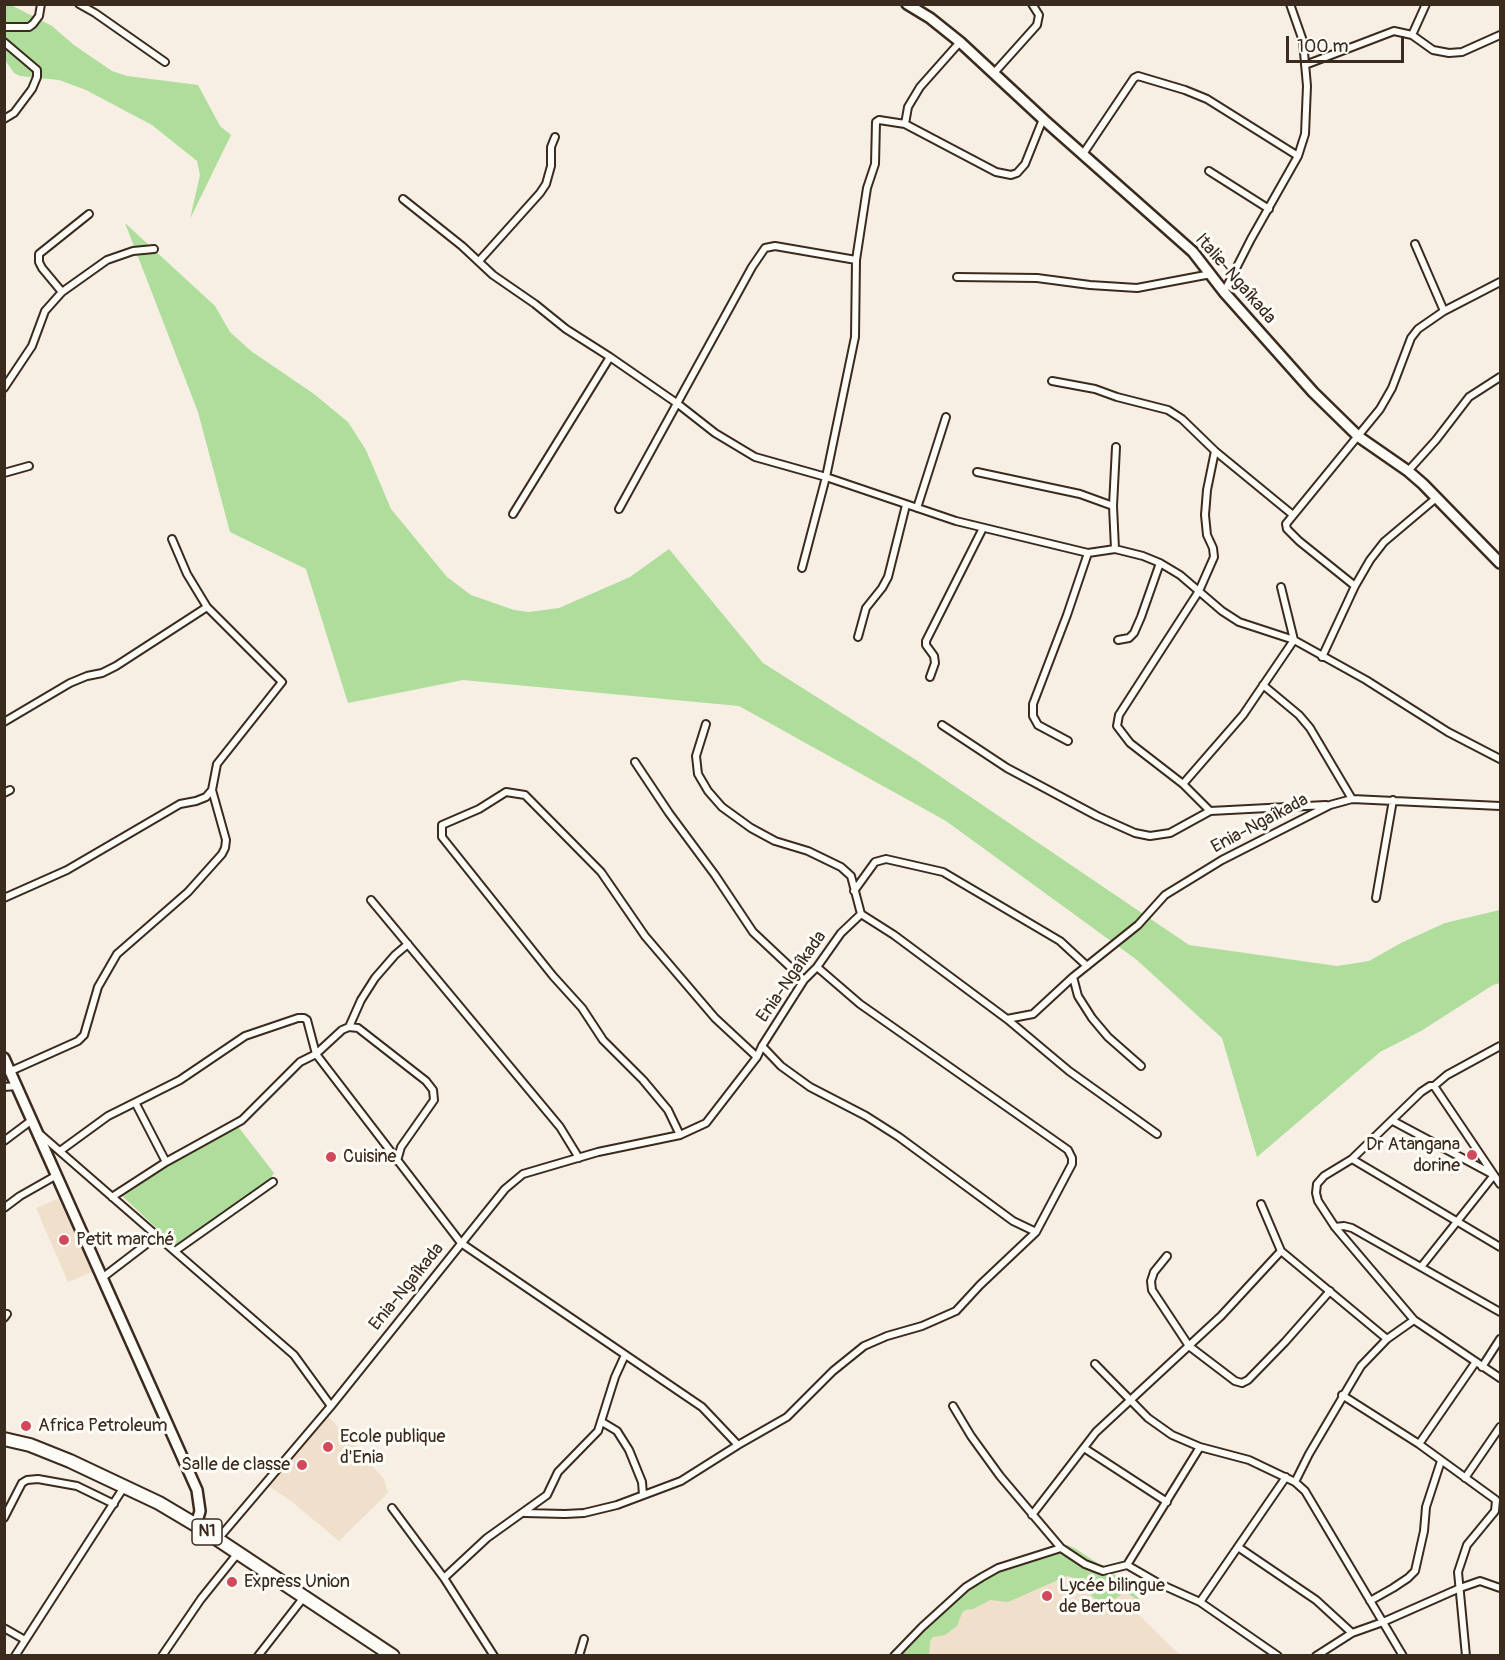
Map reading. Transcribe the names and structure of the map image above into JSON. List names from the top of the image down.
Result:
{
  "streets": {
    "highway": ["N1"],
    "street": ["Italie-Ngaîkada", "Enia-Ngaîkada"]
  },
  "crossings": [
    ["Enia-Ngaîkada", "N1"]
  ],
  "places": [
    "Dr Atangana dorine",
    "Cuisine",
    "Petit marché",
    "Africa Petroleum",
    "Ecole publique d'Enia",
    "Salle de classe",
    "Express Union",
    "Lycée bilingue de Bertoua"
  ],
  "scale_bar": "100 m"
}
